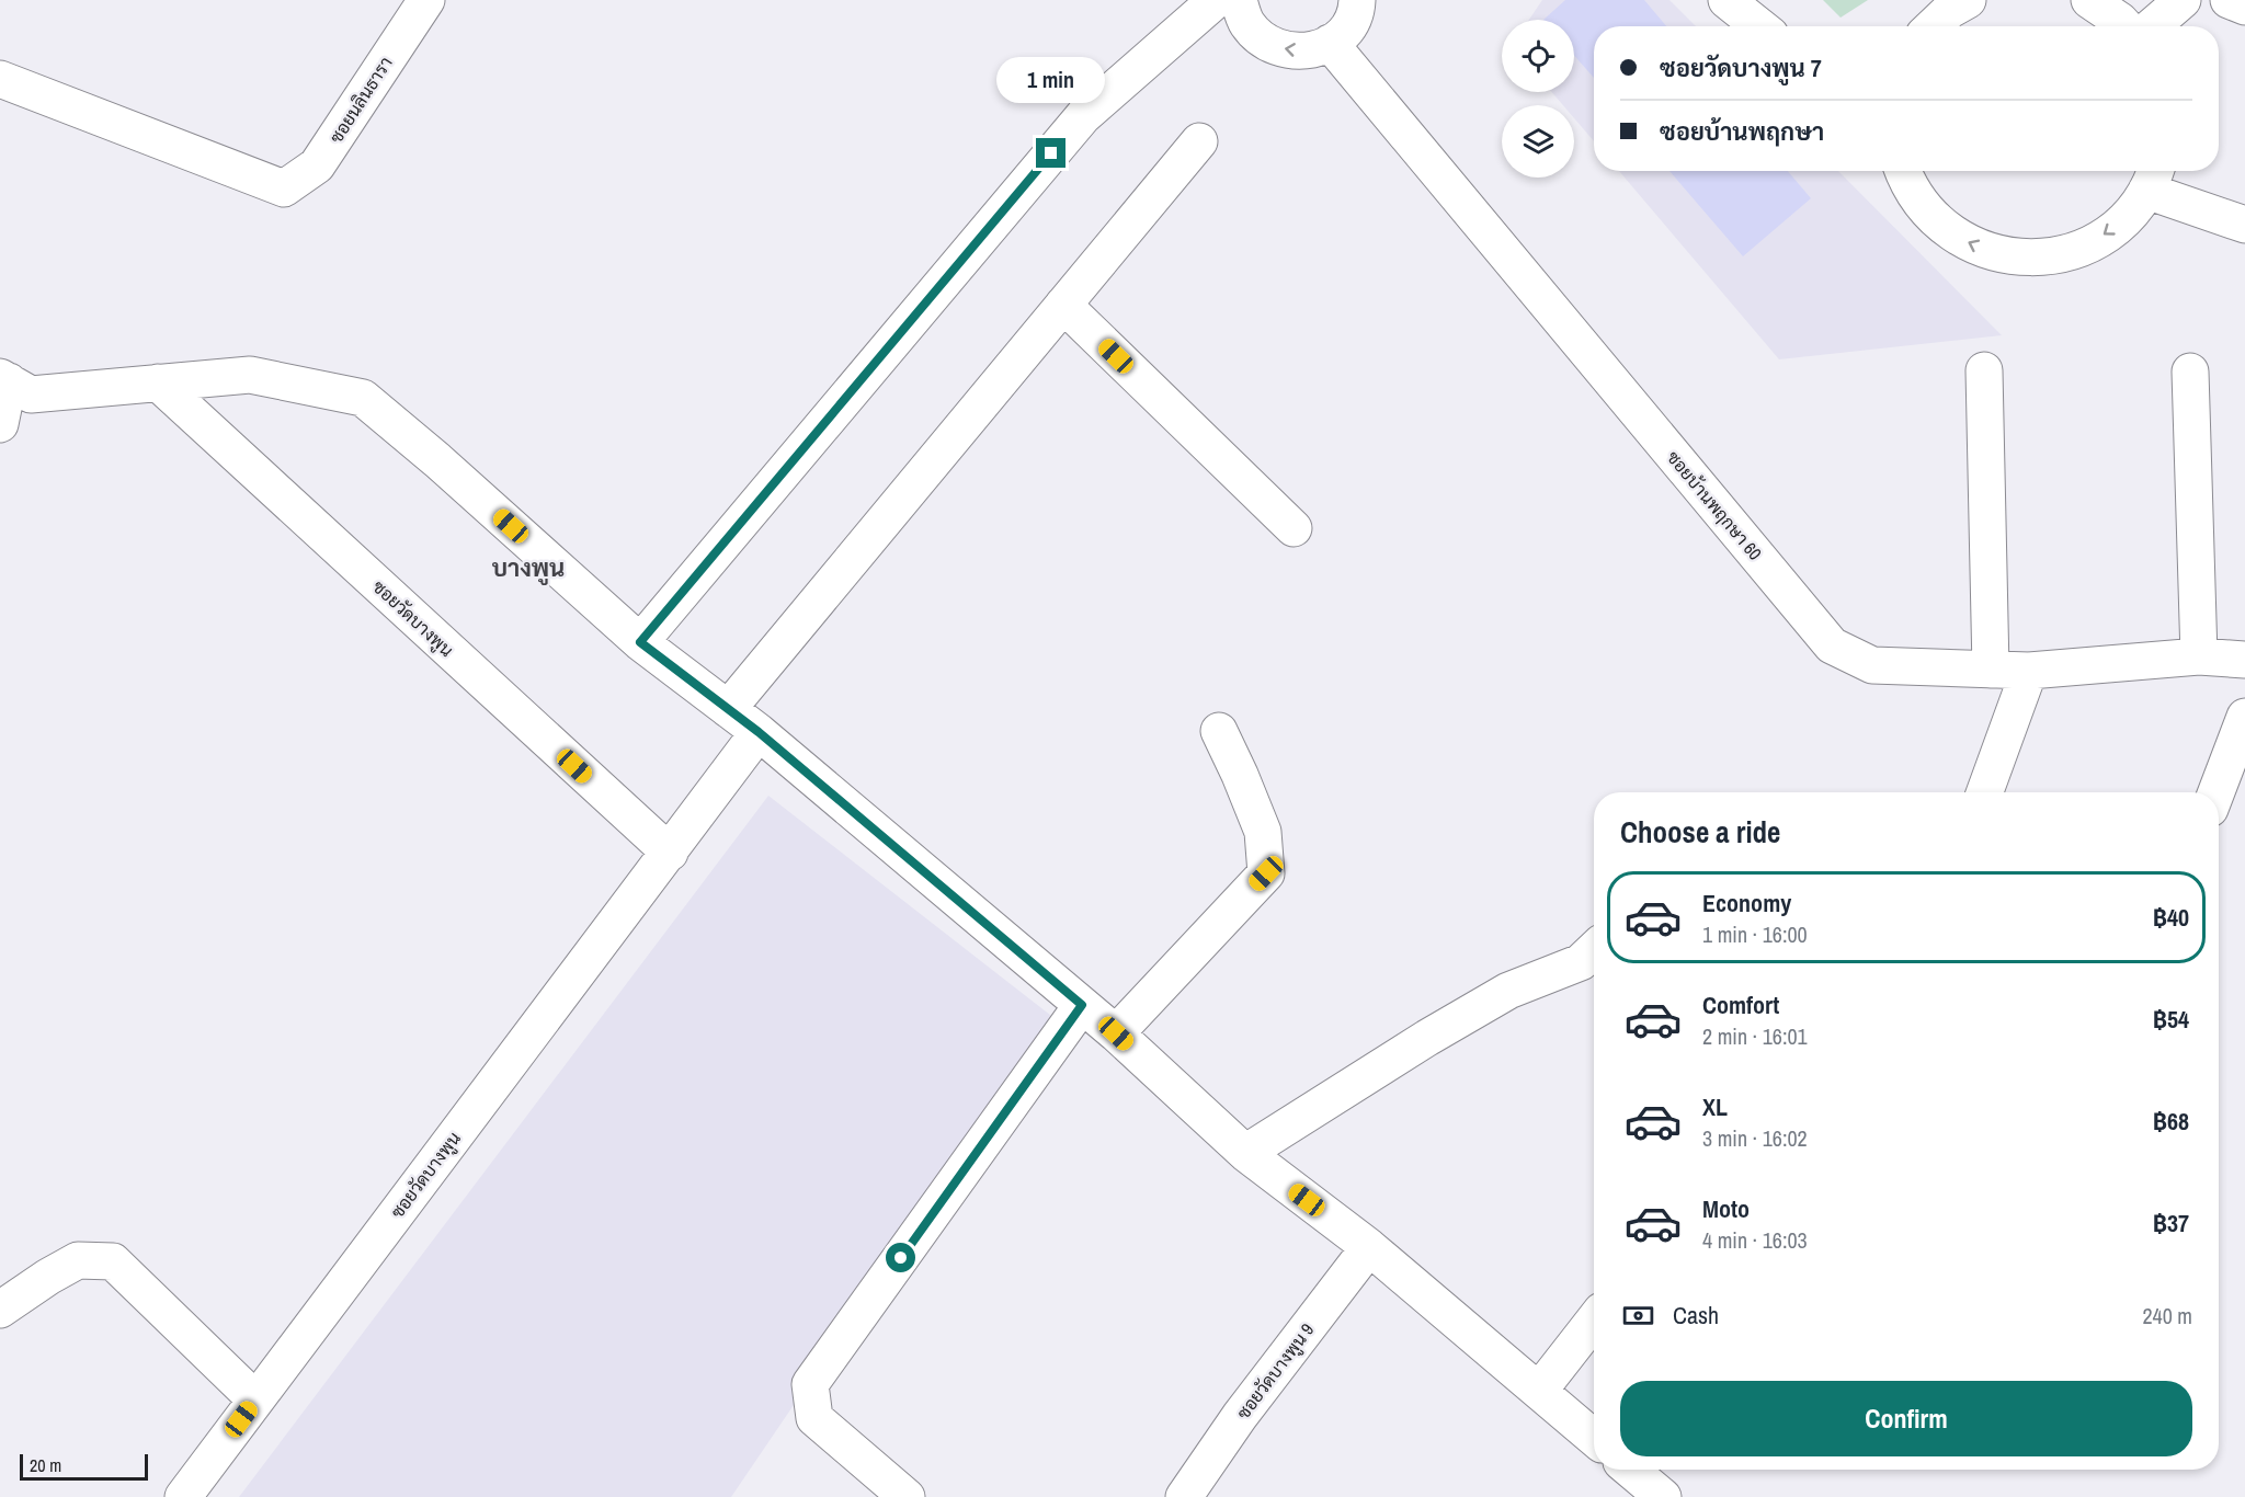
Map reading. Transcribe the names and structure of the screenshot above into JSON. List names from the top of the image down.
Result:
{
  "streets": {
    "street": [
      "ซอยนลินธารา",
      "ซอยบ้านพฤกษา 60",
      "ซอยวัดบางพูน",
      "ซอยวัดบางพูน 9"
    ]
  },
  "districts": ["บางพูน"],
  "scale_bar": "20 m",
  "page": {
    "banner": ["ซอยวัดบางพูน 7", "ซอยบ้านพฤกษา"],
    "bubble": "1 min",
    "heading": "Choose a ride",
    "list": [
      {
        "name": "Economy",
        "note": "1 min · 16:00",
        "value": "฿40"
      },
      {
        "name": "Comfort",
        "note": "2 min · 16:01",
        "value": "฿54"
      },
      {
        "name": "XL",
        "note": "3 min · 16:02",
        "value": "฿68"
      },
      {
        "name": "Moto",
        "note": "4 min · 16:03",
        "value": "฿37"
      }
    ],
    "pay": ["Cash", "240 m"],
    "buttons": "Confirm",
    "scale": "20 m"
  }
}
